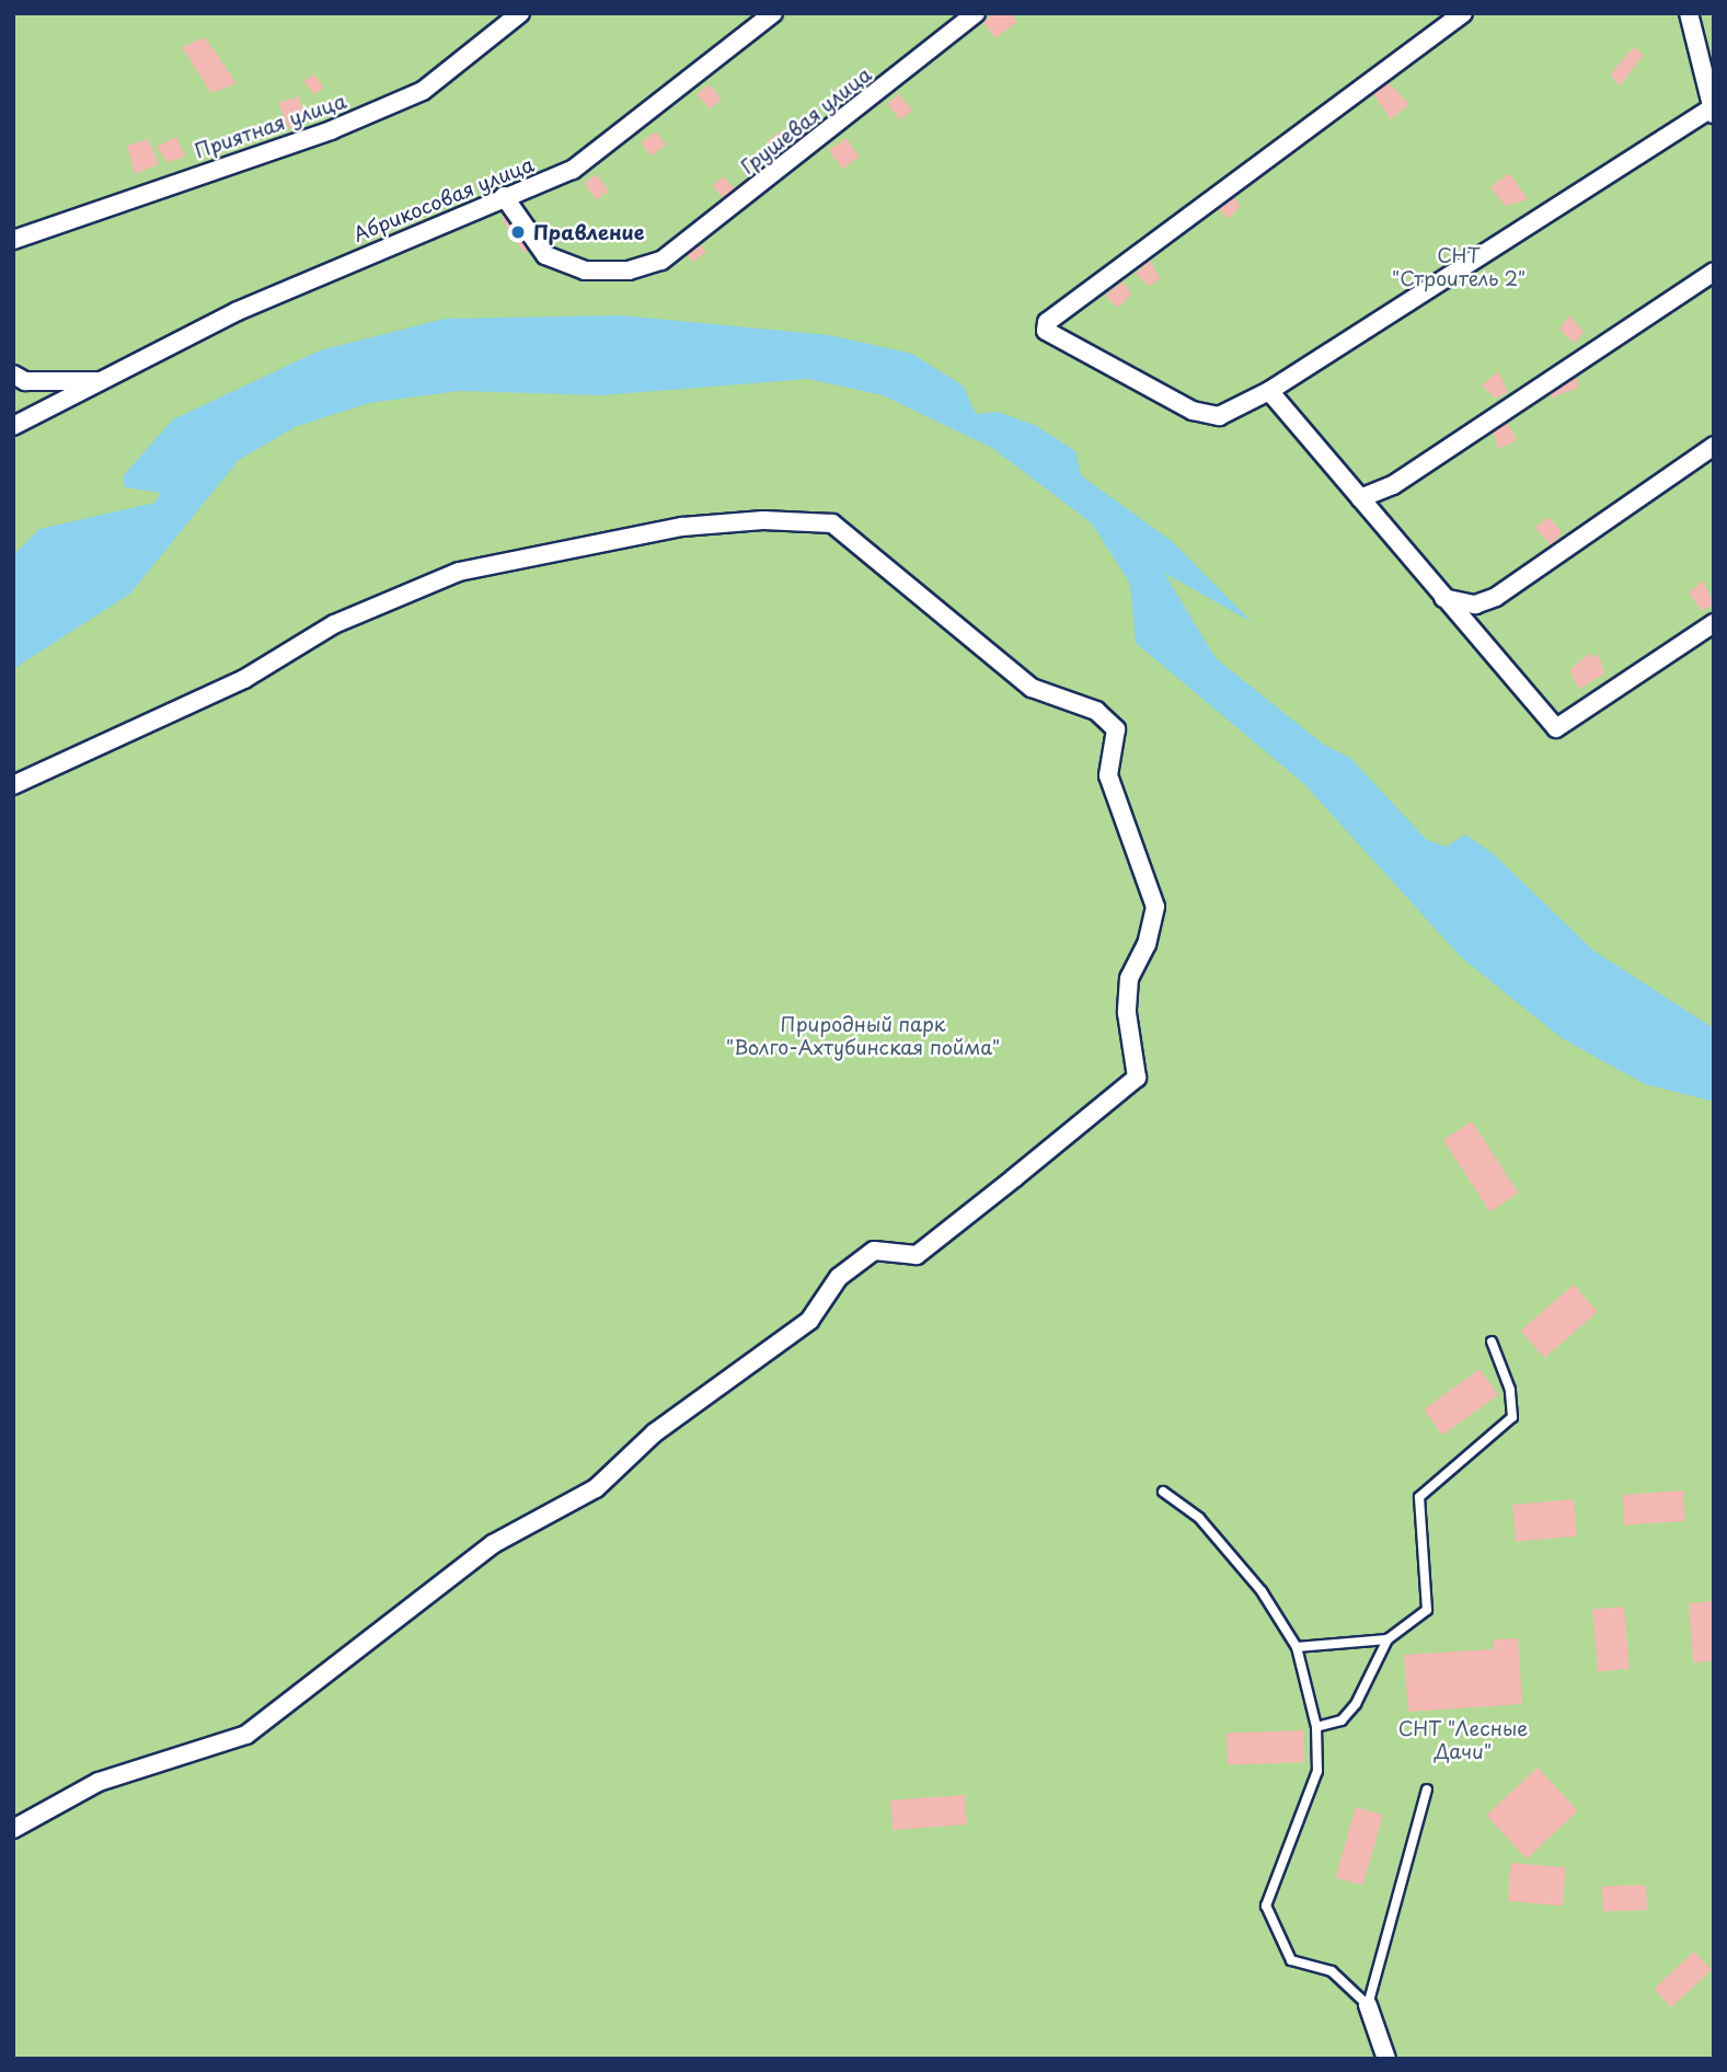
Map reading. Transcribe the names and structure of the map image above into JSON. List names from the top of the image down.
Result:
{
  "streets": {
    "street": ["Грушевая улица", "Приятная улица", "Абрикосовая улица"]
  },
  "crossings": [
    ["Грушевая улица", "Абрикосовая улица"]
  ],
  "parks": ["СНТ \"Строитель 2\"", "Природный парк \"Волго-Ахтубинская пойма\"", "СНТ \"Лесные Дачи\""],
  "places": ["Правление"]
}
